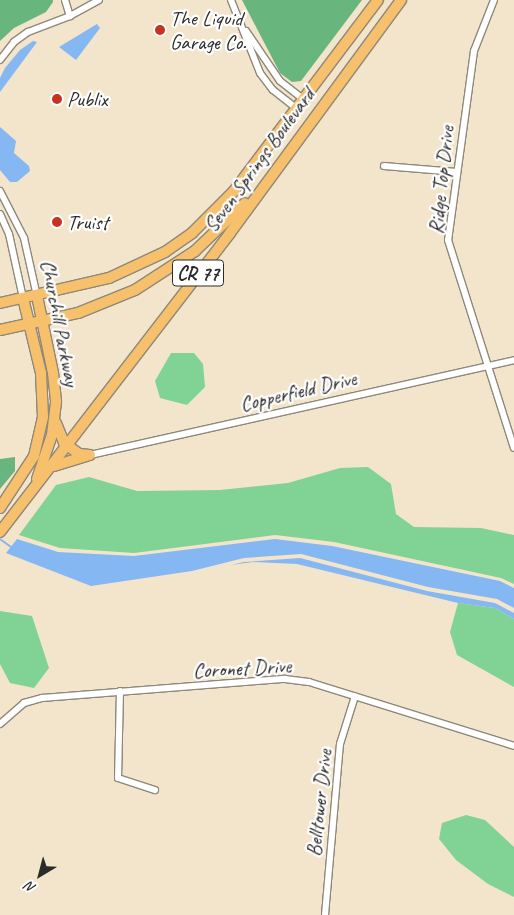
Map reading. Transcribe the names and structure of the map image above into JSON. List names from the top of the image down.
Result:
{
  "streets": {
    "main road": ["Seven Springs Boulevard", "CR 77", "Churchill Parkway"],
    "street": [
      "Ridge Top Drive",
      "Copperfield Drive",
      "Coronet Drive",
      "Belltower Drive"
    ]
  },
  "crossings": [
    ["Seven Springs Boulevard", "CR 77"],
    ["Seven Springs Boulevard", "Churchill Parkway"],
    ["Ridge Top Drive", "Copperfield Drive"],
    ["CR 77", "Churchill Parkway"],
    ["Coronet Drive", "Belltower Drive"]
  ],
  "places": ["The Liquid Garage Co.", "Publix", "Truist"],
  "north": "bottom left"
}
